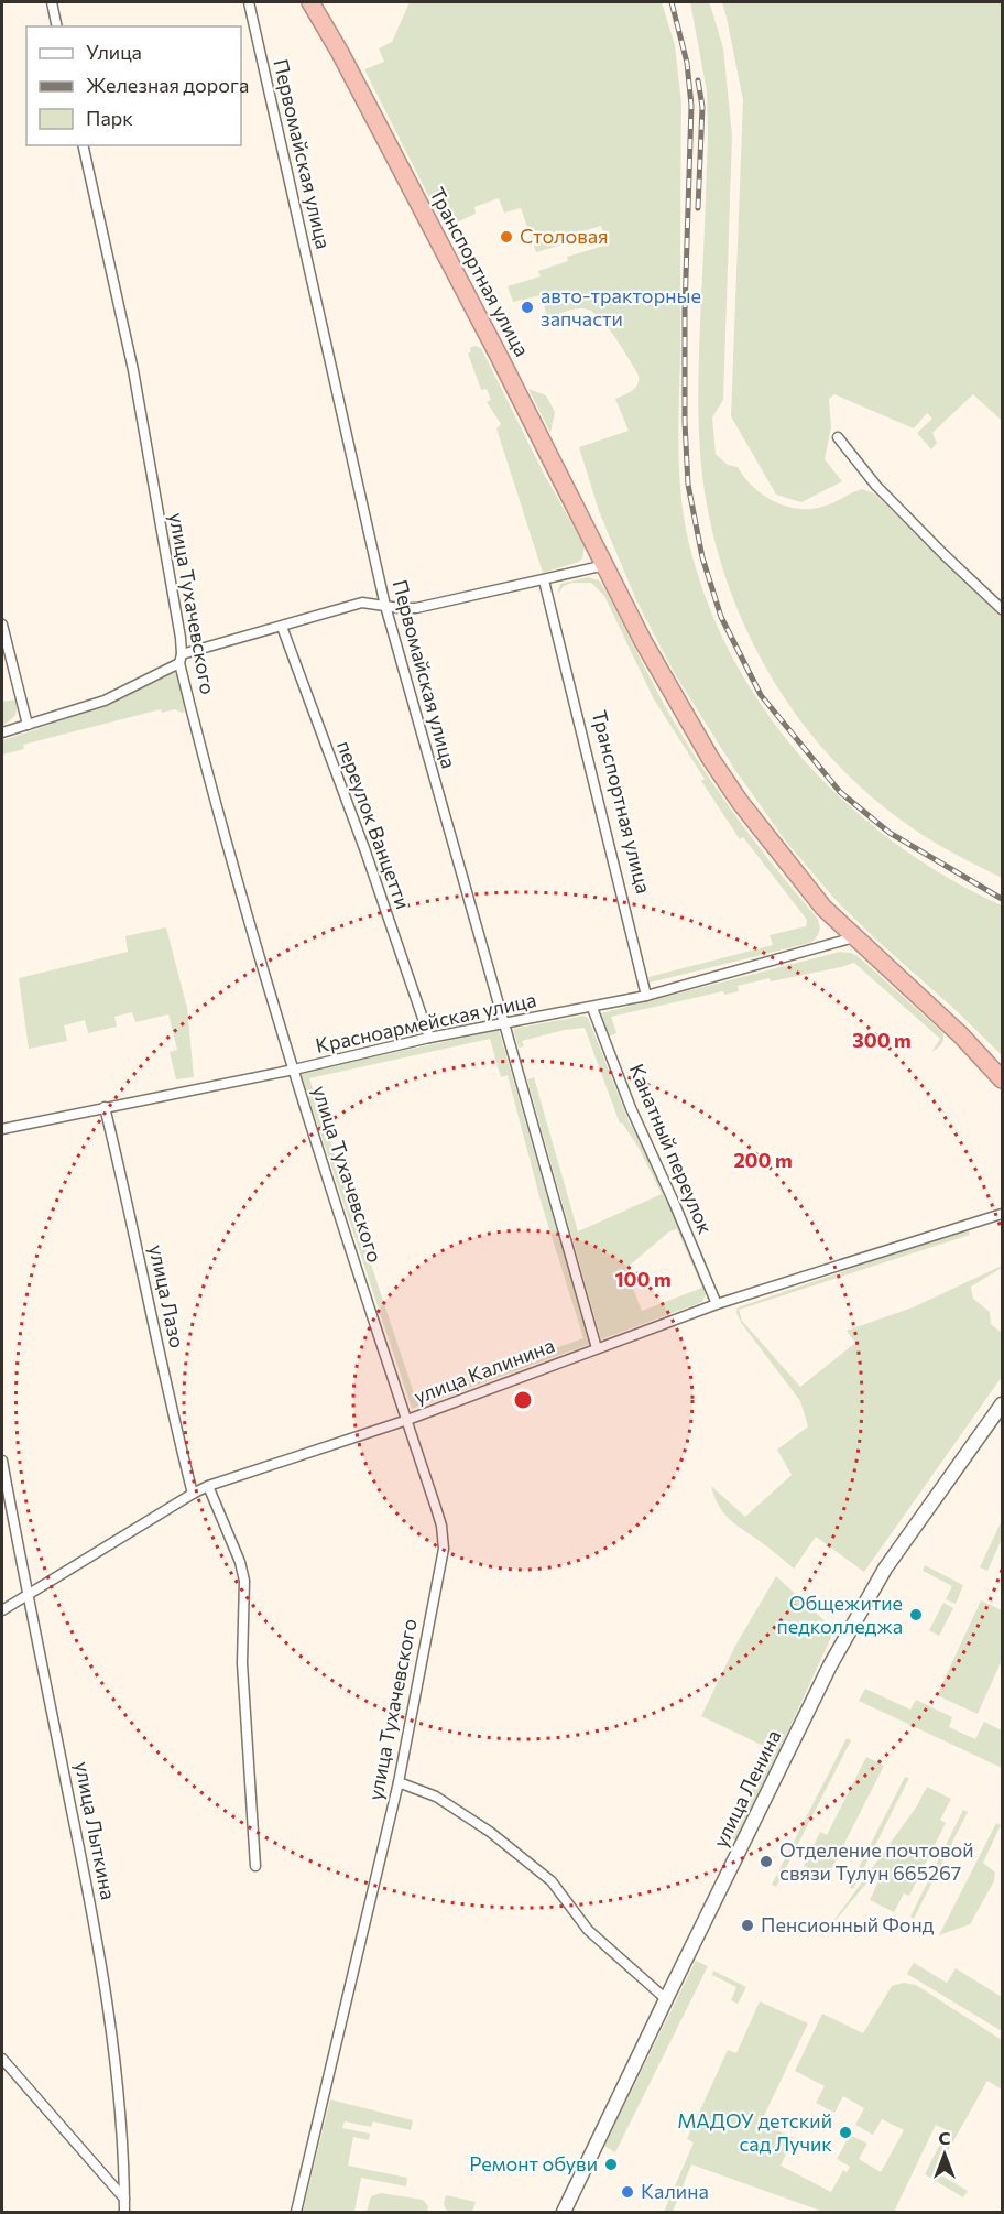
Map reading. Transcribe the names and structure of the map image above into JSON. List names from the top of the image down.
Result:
{
  "streets": {
    "highway": ["Транспортная улица"],
    "main road": ["улица Ленина"],
    "street": [
      "Первомайская улица",
      "улица Тухачевского",
      "переулок Ванцетти",
      "Красноармейская улица",
      "Канатный переулок",
      "улица Лазо",
      "улица Калинина",
      "улица Лыткина"
    ]
  },
  "crossings": [
    ["Первомайская улица", "Красноармейская улица"],
    ["Первомайская улица", "улица Калинина"],
    ["Транспортная улица", "Красноармейская улица"],
    ["улица Тухачевского", "Красноармейская улица"],
    ["улица Тухачевского", "улица Калинина"],
    ["переулок Ванцетти", "Красноармейская улица"],
    ["Красноармейская улица", "Канатный переулок"],
    ["Красноармейская улица", "улица Лазо"],
    ["Канатный переулок", "улица Калинина"],
    ["улица Лазо", "улица Калинина"],
    ["улица Калинина", "улица Лыткина"]
  ],
  "places": [
    "Столовая",
    "авто-тракторные запчасти",
    "Общежитие педколледжа",
    "Отделение почтовой связи Тулун 665267",
    "Пенсионный Фонд",
    "МАДОУ детский сад Лучик",
    "Ремонт обуви",
    "Калина"
  ],
  "legend": ["Улица", "Железная дорога", "Парк"],
  "north": "top",
  "rings": ["300 m", "200 m", "100 m"]
}
